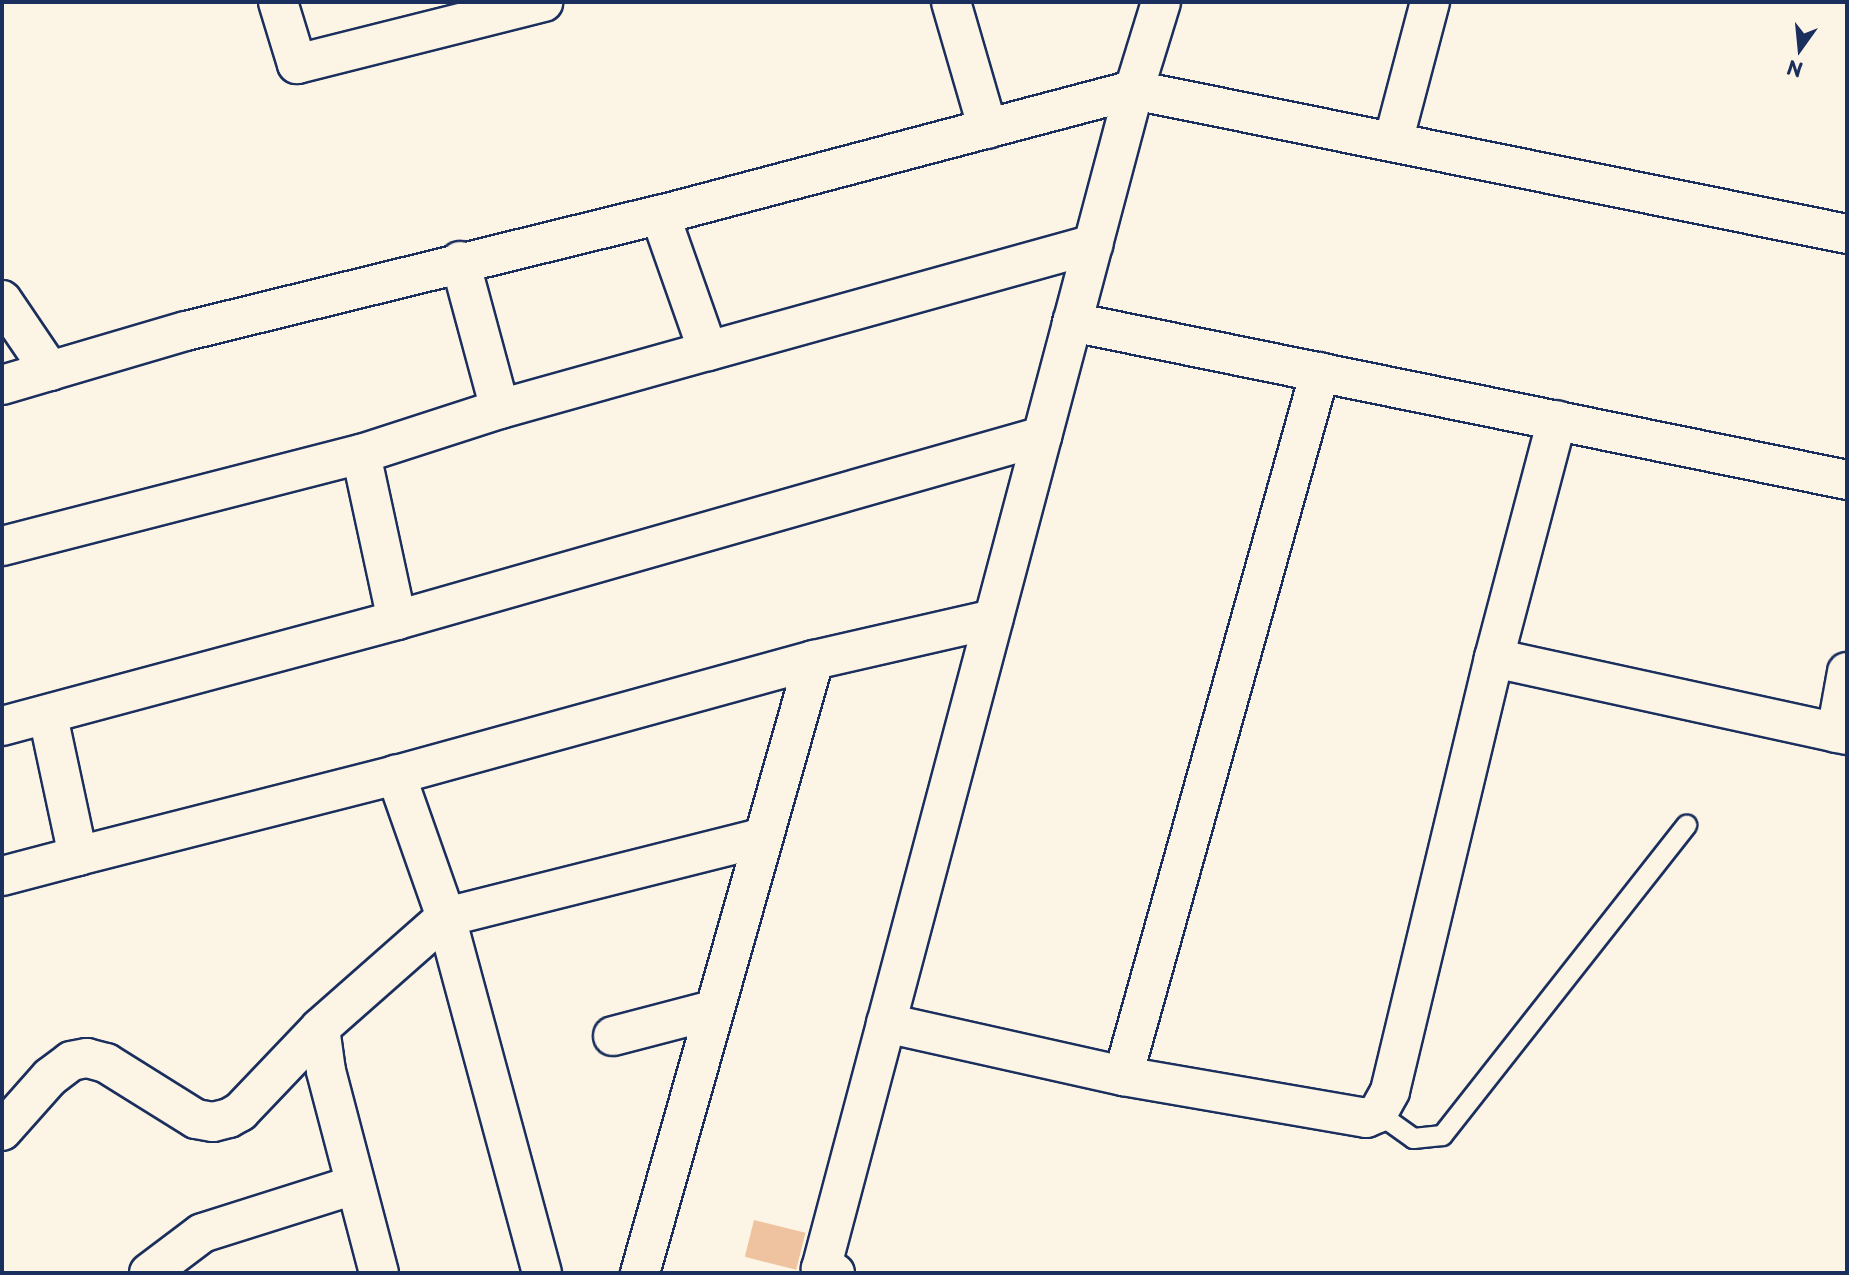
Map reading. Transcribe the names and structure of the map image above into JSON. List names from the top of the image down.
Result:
{
  "north": "bottom"
}
